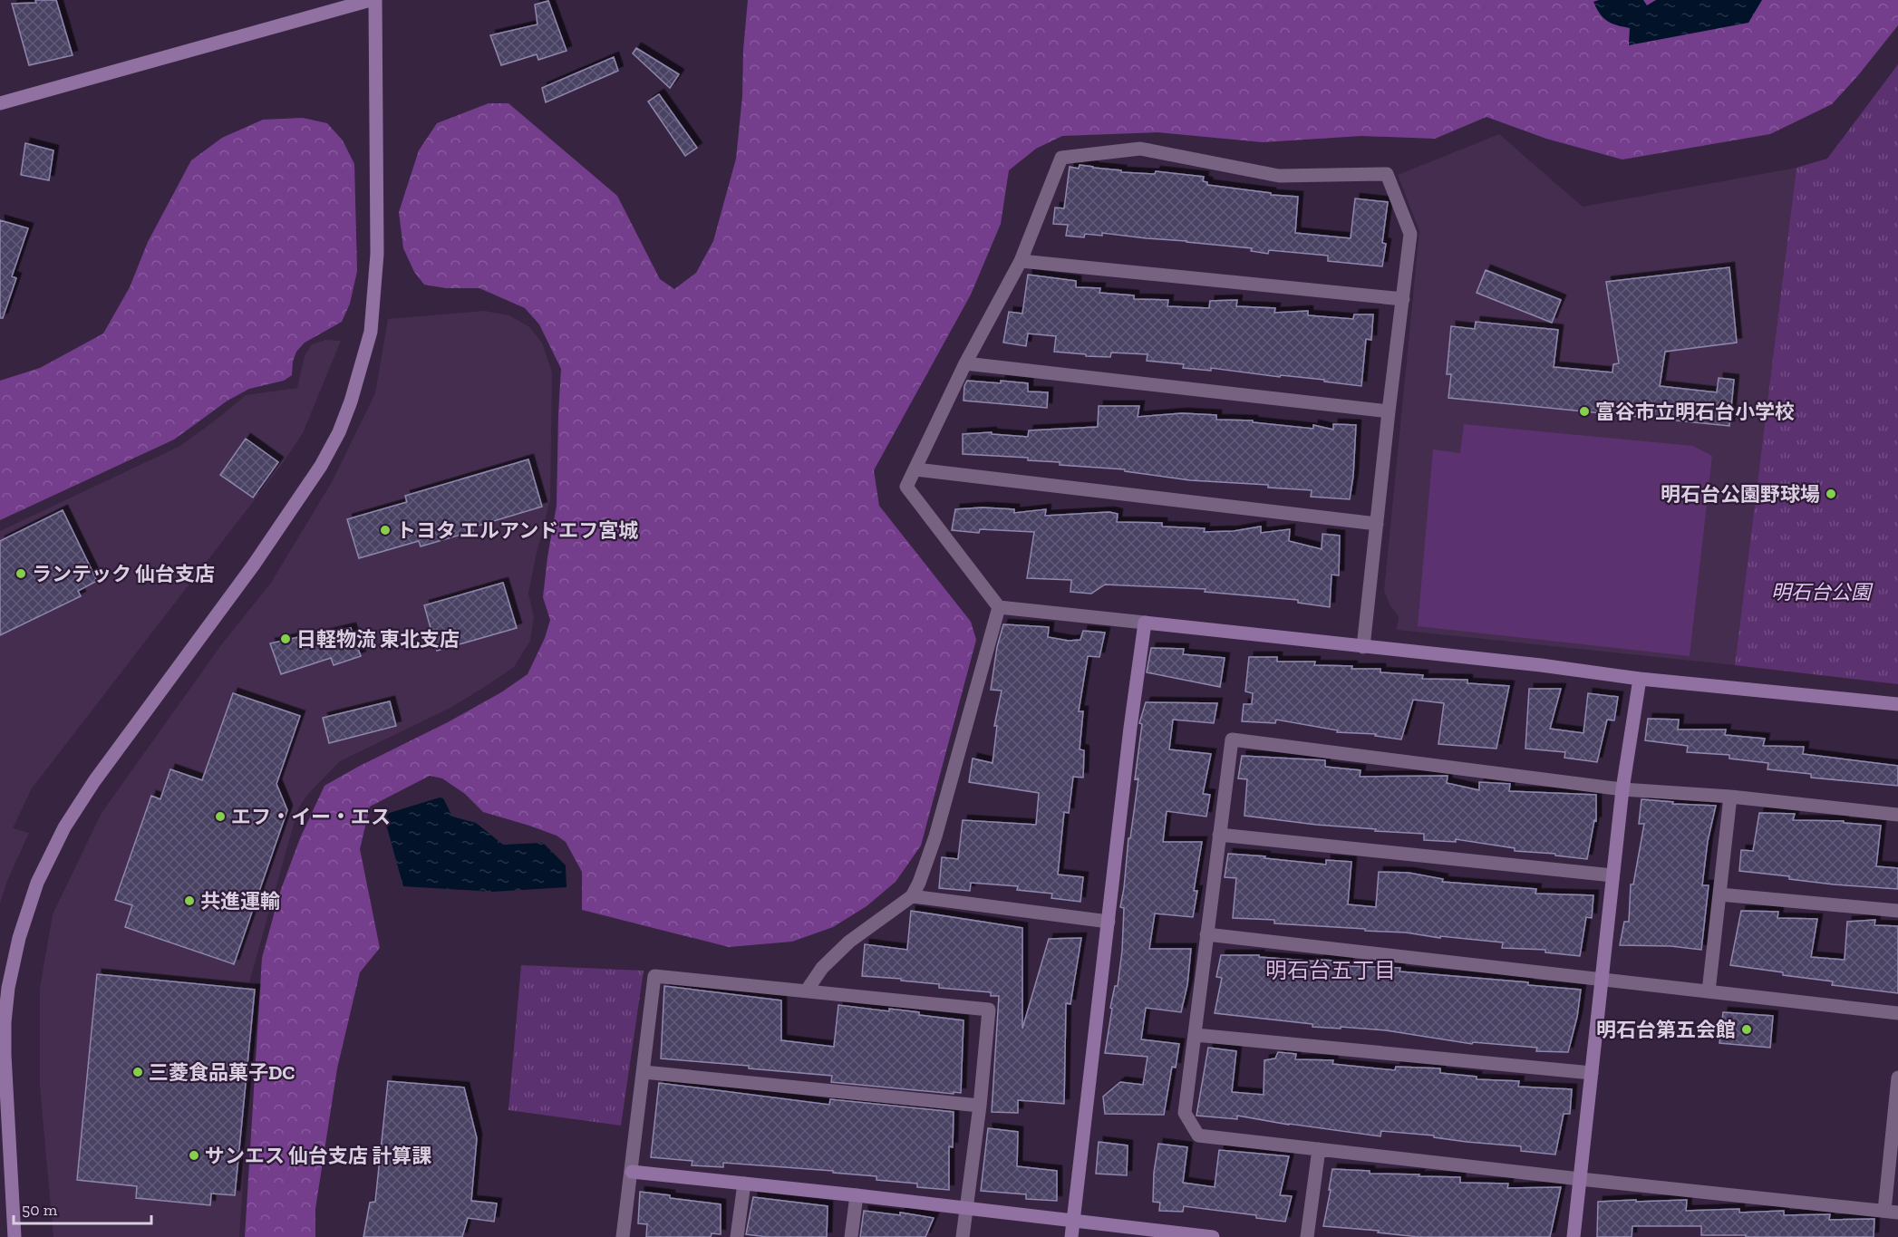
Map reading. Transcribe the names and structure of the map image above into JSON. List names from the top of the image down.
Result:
{
  "districts": ["明石台五丁目"],
  "parks": ["明石台公園"],
  "places": [
    "富谷市立明石台小学校",
    "明石台公園野球場",
    "トヨタ エルアンドエフ宮城",
    "ランテック 仙台支店",
    "日軽物流 東北支店",
    "エフ・イー・エス",
    "共進運輸",
    "明石台第五会館",
    "三菱食品菓子DC",
    "サンエス 仙台支店 計算課"
  ],
  "scale_bar": "50 m"
}
